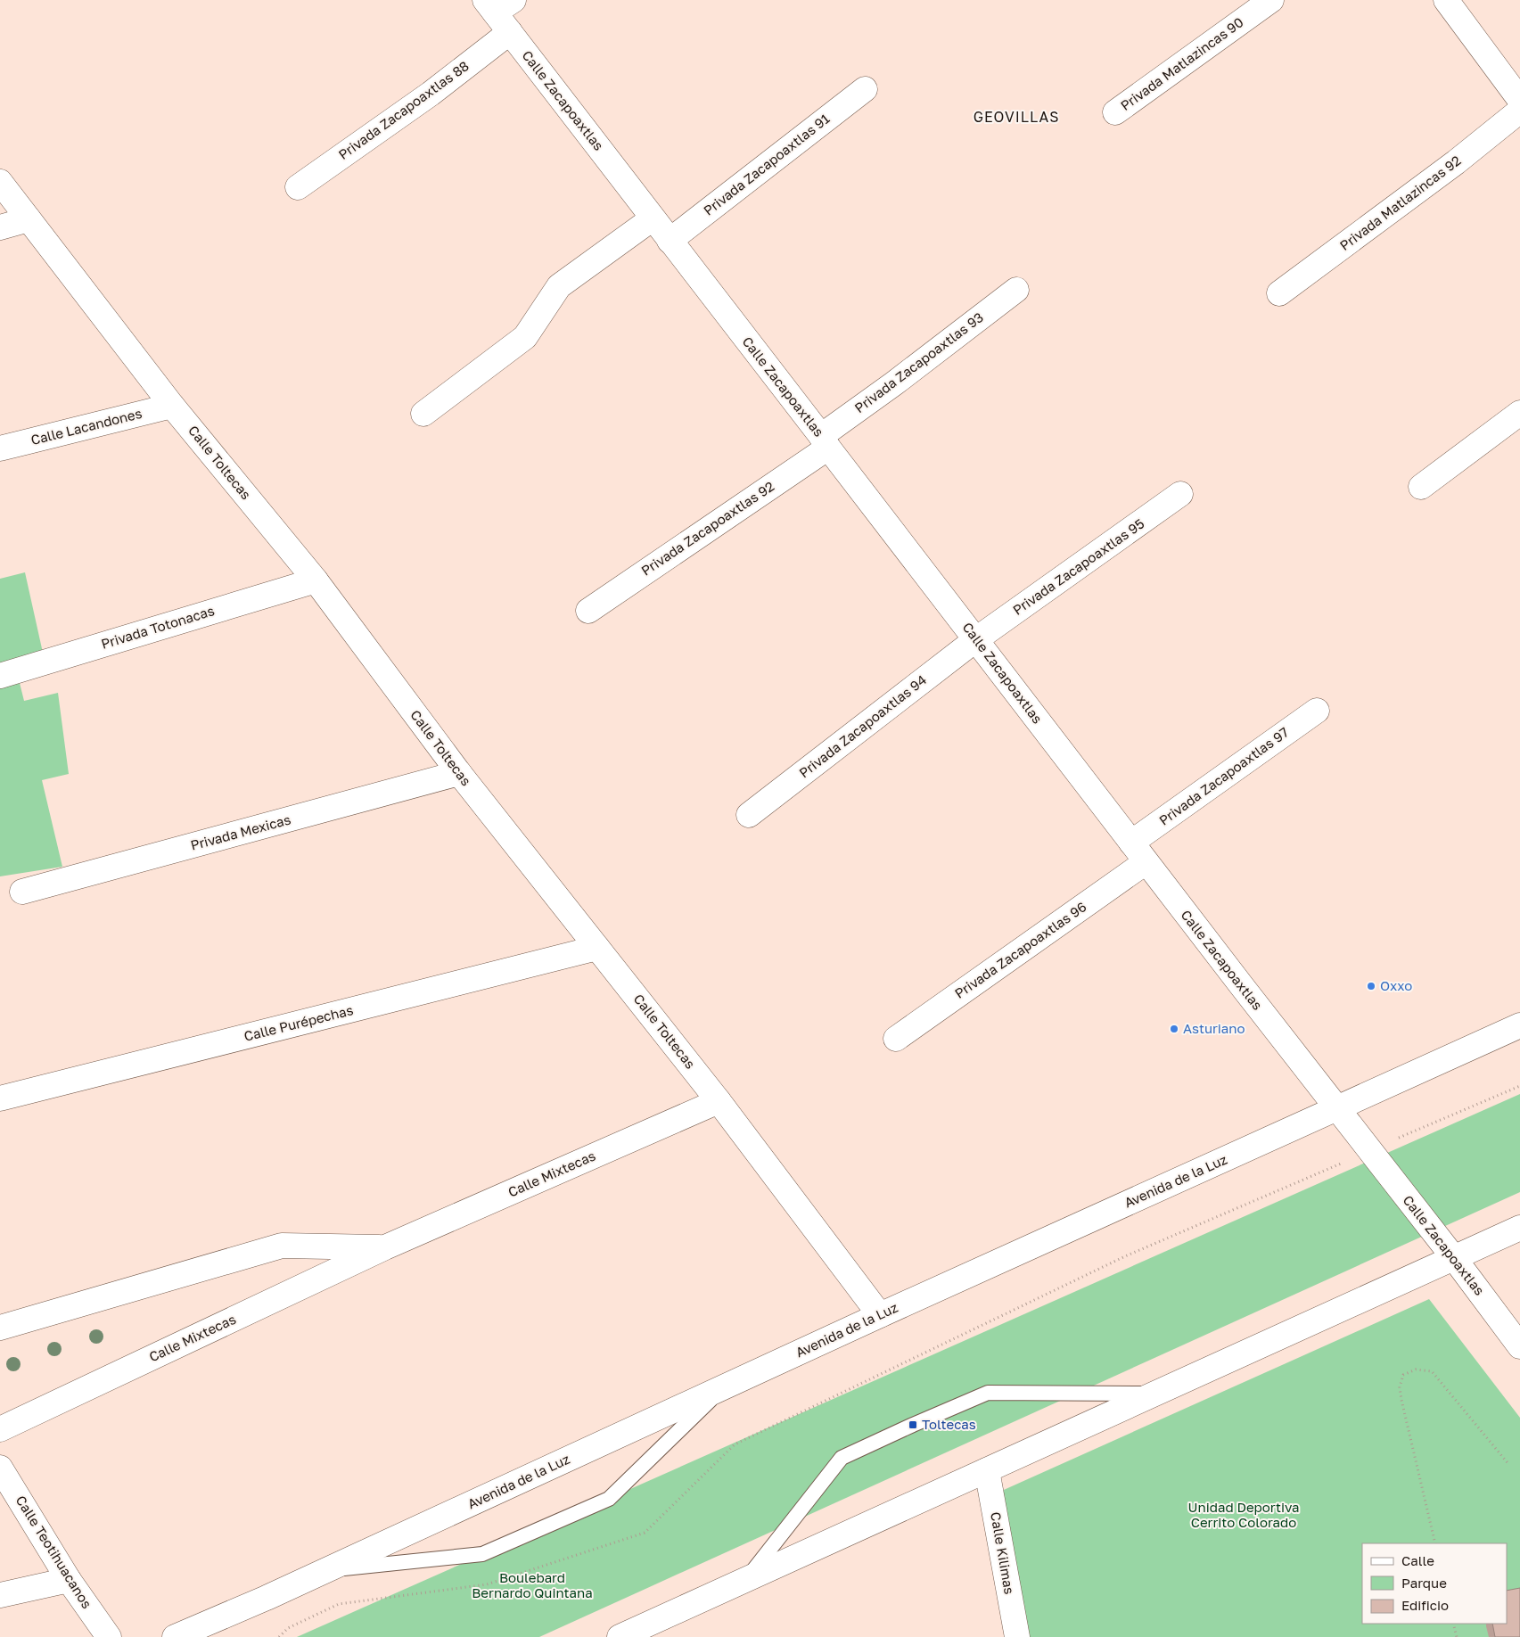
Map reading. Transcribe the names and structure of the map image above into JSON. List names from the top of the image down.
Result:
{
  "streets": {
    "street": [
      "Privada Matlazincas 90",
      "Calle Zacapoaxtlas",
      "Privada Zacapoaxtlas 88",
      "Privada Zacapoaxtlas 91",
      "Privada Matlazincas 92",
      "Privada Zacapoaxtlas 93",
      "Calle Lacandones",
      "Calle Toltecas",
      "Privada Zacapoaxtlas 92",
      "Privada Zacapoaxtlas 95",
      "Privada Totonacas",
      "Privada Zacapoaxtlas 94",
      "Privada Zacapoaxtlas 97",
      "Privada Mexicas",
      "Privada Zacapoaxtlas 96",
      "Calle Purépechas",
      "Calle Mixtecas",
      "Avenida de la Luz",
      "Calle Teotihuacanos",
      "Calle Kilimas"
    ]
  },
  "crossings": [
    ["Calle Zacapoaxtlas", "Privada Zacapoaxtlas 88"],
    ["Calle Zacapoaxtlas", "Privada Zacapoaxtlas 91"],
    ["Calle Zacapoaxtlas", "Privada Zacapoaxtlas 93"],
    ["Calle Zacapoaxtlas", "Privada Zacapoaxtlas 92"],
    ["Calle Zacapoaxtlas", "Privada Zacapoaxtlas 95"],
    ["Calle Zacapoaxtlas", "Privada Zacapoaxtlas 94"],
    ["Calle Zacapoaxtlas", "Privada Zacapoaxtlas 97"],
    ["Calle Zacapoaxtlas", "Privada Zacapoaxtlas 96"],
    ["Calle Zacapoaxtlas", "Avenida de la Luz"],
    ["Privada Zacapoaxtlas 93", "Privada Zacapoaxtlas 92"],
    ["Calle Lacandones", "Calle Toltecas"],
    ["Calle Toltecas", "Privada Totonacas"],
    ["Calle Toltecas", "Privada Mexicas"],
    ["Calle Toltecas", "Calle Purépechas"],
    ["Calle Toltecas", "Calle Mixtecas"],
    ["Calle Toltecas", "Avenida de la Luz"],
    ["Privada Zacapoaxtlas 95", "Privada Zacapoaxtlas 94"]
  ],
  "districts": ["GEOVILLAS"],
  "parks": ["Unidad Deportiva Cerrito Colorado", "Boulebard Bernardo Quintana"],
  "places": {
    "other": ["Oxxo", "Asturiano"],
    "transit": ["Toltecas"]
  },
  "legend": ["Calle", "Parque", "Edificio"]
}
